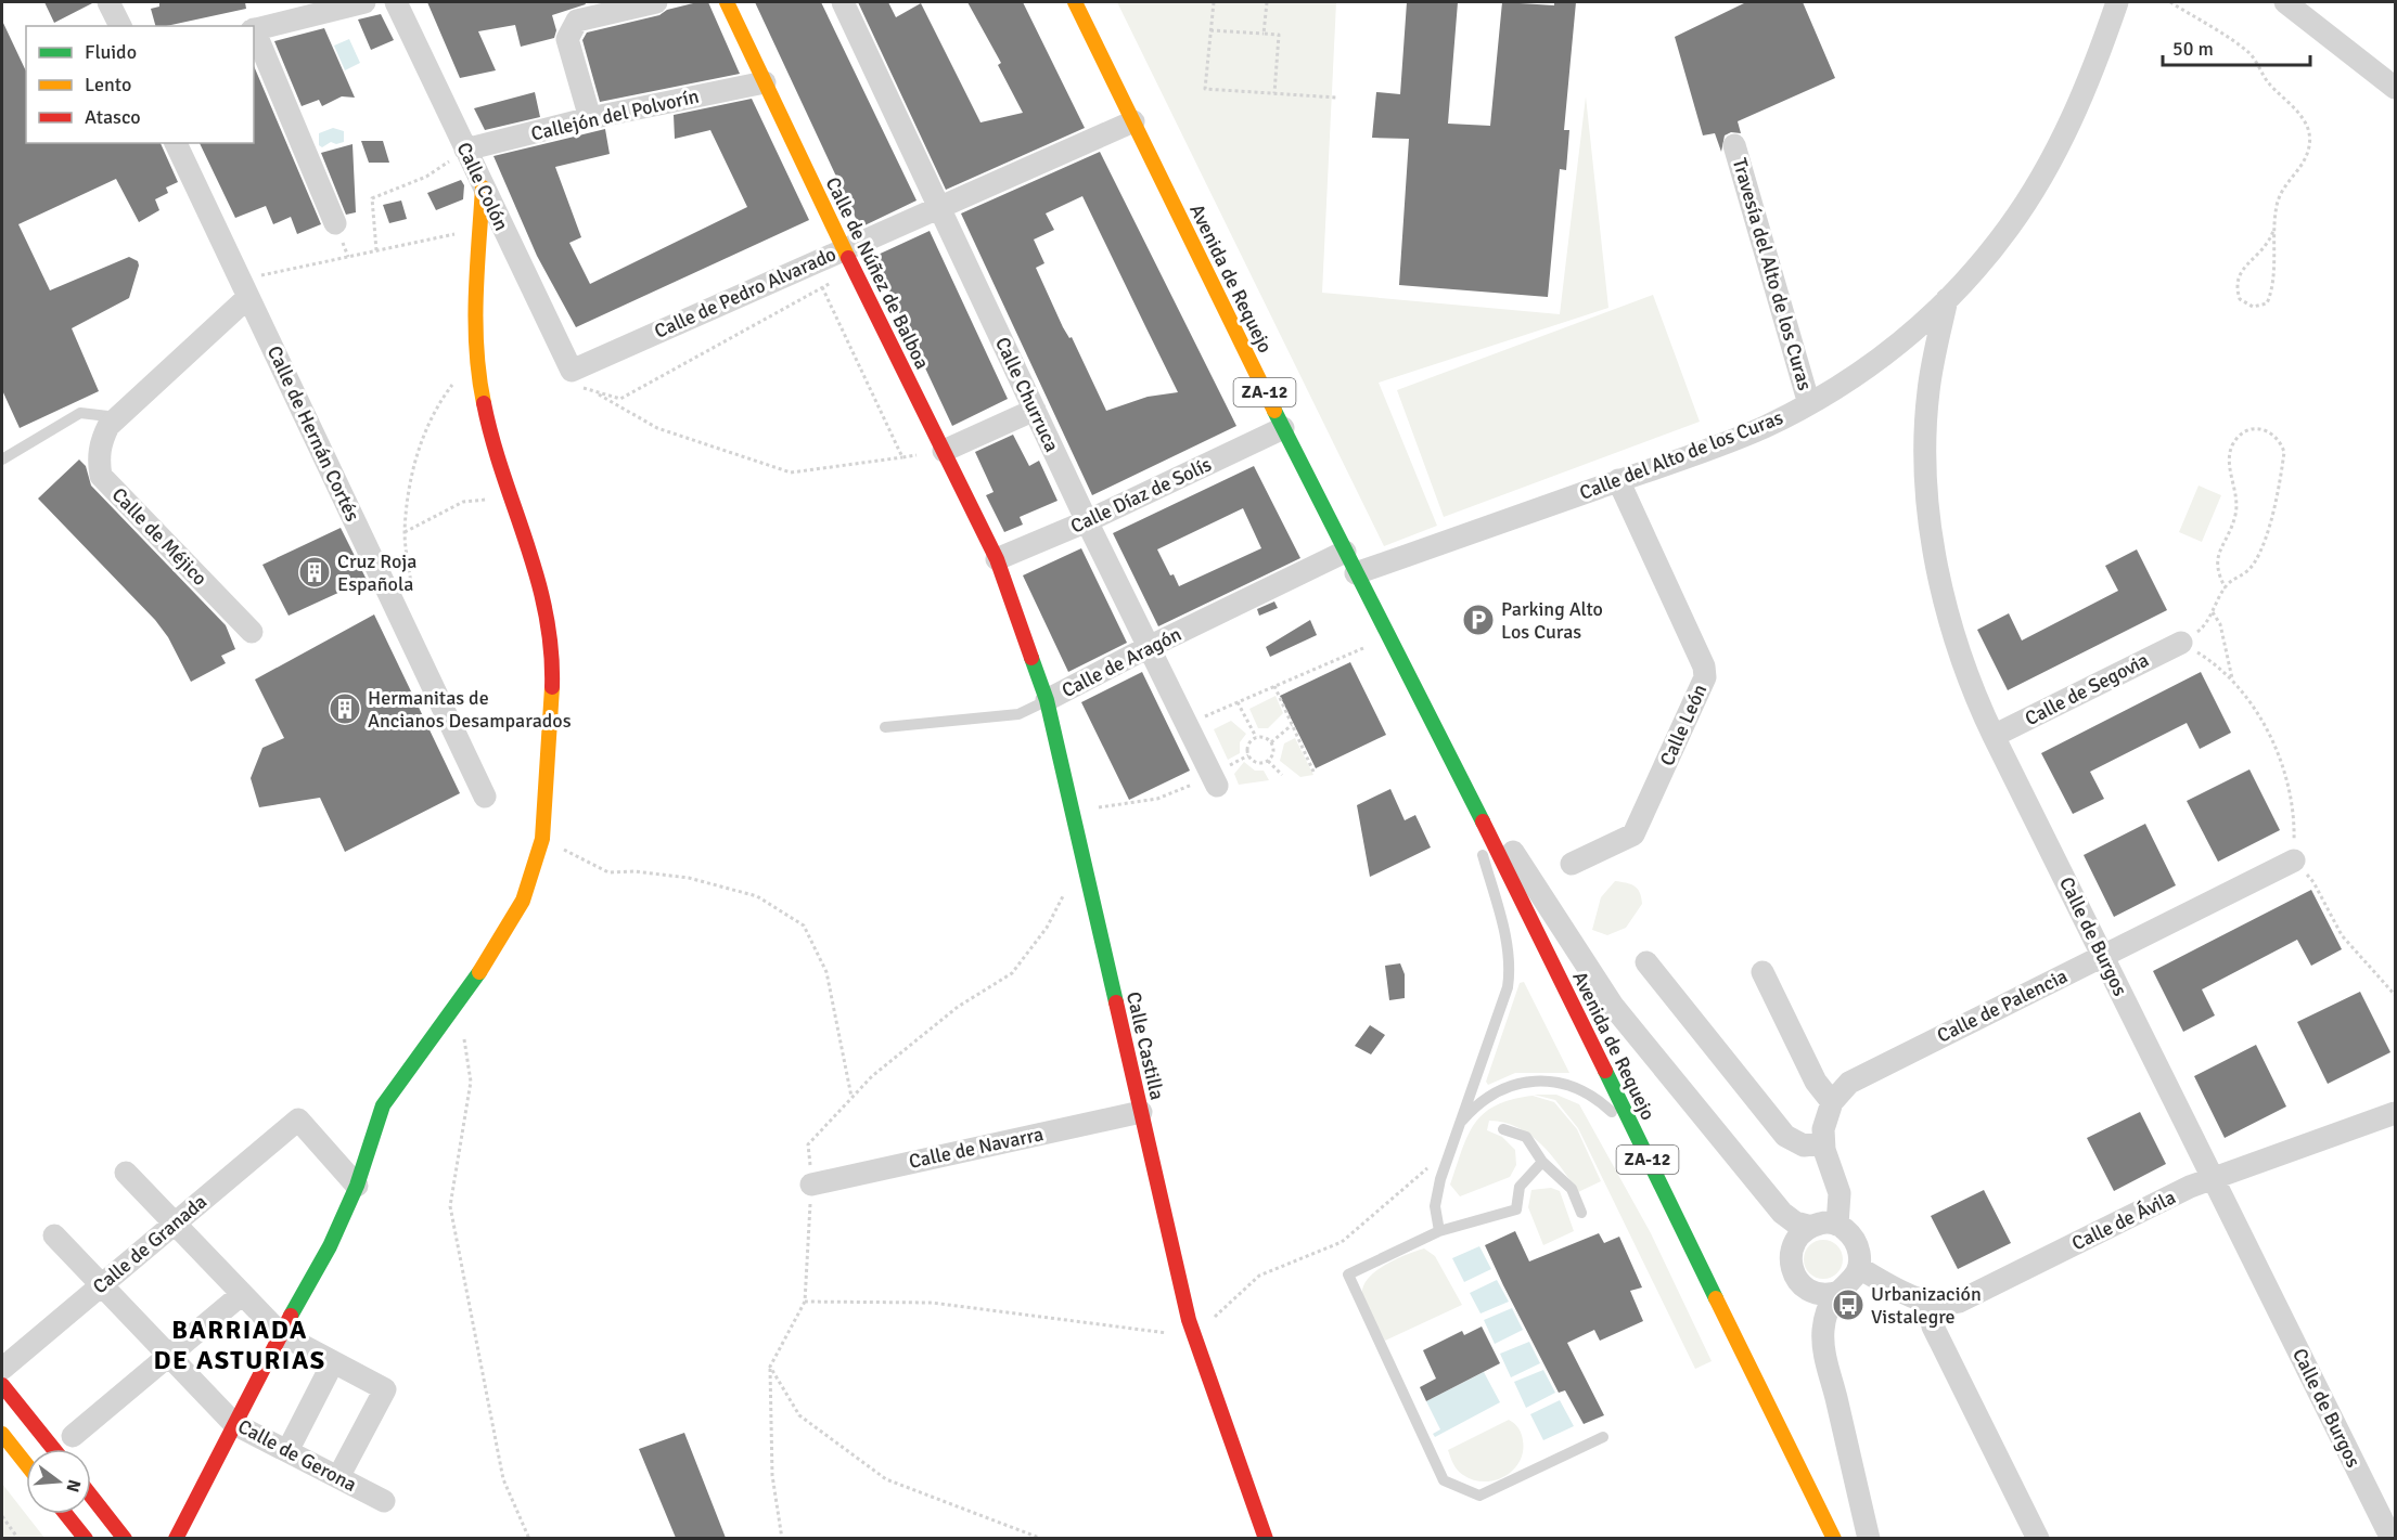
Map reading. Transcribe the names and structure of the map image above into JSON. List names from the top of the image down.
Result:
{
  "streets": {
    "main road": [
      "Calle de Núñez de Balboa",
      "Avenida de Requejo",
      "ZA-12",
      "Calle Castilla"
    ],
    "street": [
      "Callejón del Polvorín",
      "Calle Colón",
      "Travesía del Alto de los Curas",
      "Calle de Pedro Alvarado",
      "Calle Churruca",
      "Calle de Hernán Cortés",
      "Calle del Alto de los Curas",
      "Calle Díaz de Solís",
      "Calle de Méjico",
      "Calle de Aragón",
      "Calle de Segovia",
      "Calle León",
      "Calle de Burgos",
      "Calle de Palencia",
      "Calle de Navarra",
      "Calle de Ávila",
      "Calle de Granada",
      "Calle de Gerona"
    ]
  },
  "crossings": [
    ["Callejón del Polvorín", "Calle Colón"],
    ["Callejón del Polvorín", "Calle de Núñez de Balboa"],
    ["Calle Colón", "Calle de Pedro Alvarado"],
    ["Calle de Núñez de Balboa", "Calle de Pedro Alvarado"],
    ["Calle de Núñez de Balboa", "Calle Díaz de Solís"],
    ["Calle de Núñez de Balboa", "Calle Castilla"],
    ["Travesía del Alto de los Curas", "Calle del Alto de los Curas"],
    ["Avenida de Requejo", "Calle de Pedro Alvarado"],
    ["Avenida de Requejo", "Calle del Alto de los Curas"],
    ["Avenida de Requejo", "Calle Díaz de Solís"],
    ["Avenida de Requejo", "Calle de Aragón"],
    ["Calle de Pedro Alvarado", "Calle Churruca"],
    ["Calle Churruca", "Calle Díaz de Solís"],
    ["Calle Churruca", "Calle de Aragón"],
    ["Calle de Hernán Cortés", "Calle de Méjico"],
    ["Calle del Alto de los Curas", "Calle León"],
    ["Calle del Alto de los Curas", "Calle de Burgos"],
    ["Calle Díaz de Solís", "Calle Castilla"],
    ["Calle de Aragón", "Calle Castilla"],
    ["Calle de Segovia", "Calle de Burgos"],
    ["Calle de Burgos", "Calle de Palencia"],
    ["Calle de Burgos", "Calle de Ávila"],
    ["Calle de Palencia", "Calle de Ávila"],
    ["Calle Castilla", "Calle de Navarra"],
    ["Calle de Granada", "Calle de Gerona"]
  ],
  "districts": ["BARRIADA DE ASTURIAS"],
  "places": {
    "building": ["Cruz Roja Española", "Hermanitas de Ancianos Desamparados"],
    "parking": ["Parking Alto Los Curas"],
    "bus stop": ["Urbanización Vistalegre"]
  },
  "legend": ["Fluido", "Lento", "Atasco"],
  "scale_bar": "50 m",
  "north": "right"
}
